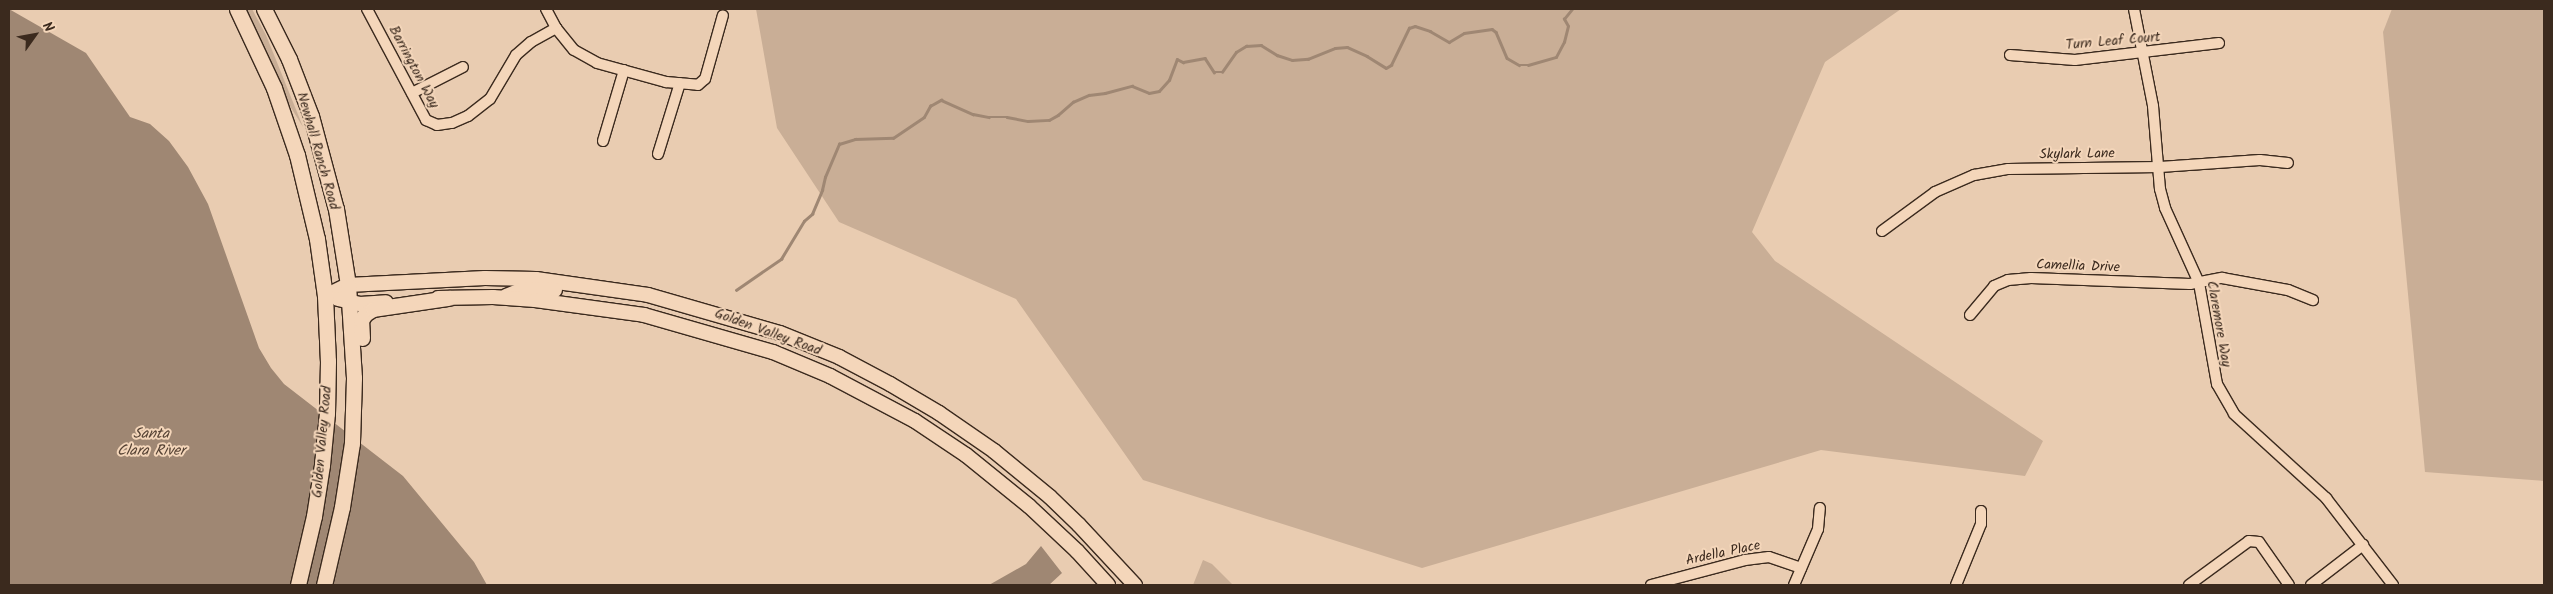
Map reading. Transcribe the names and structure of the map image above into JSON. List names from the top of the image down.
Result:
{
  "streets": {
    "main road": ["Newhall Ranch Road", "Golden Valley Road"],
    "street": [
      "Turn Leaf Court",
      "Barrington Way",
      "Skylark Lane",
      "Camellia Drive",
      "Claremore Way",
      "Ardella Place"
    ]
  },
  "crossings": [
    ["Turn Leaf Court", "Claremore Way"],
    ["Newhall Ranch Road", "Golden Valley Road"],
    ["Skylark Lane", "Claremore Way"],
    ["Camellia Drive", "Claremore Way"]
  ],
  "water": ["Santa Clara River"],
  "north": "top right"
}
